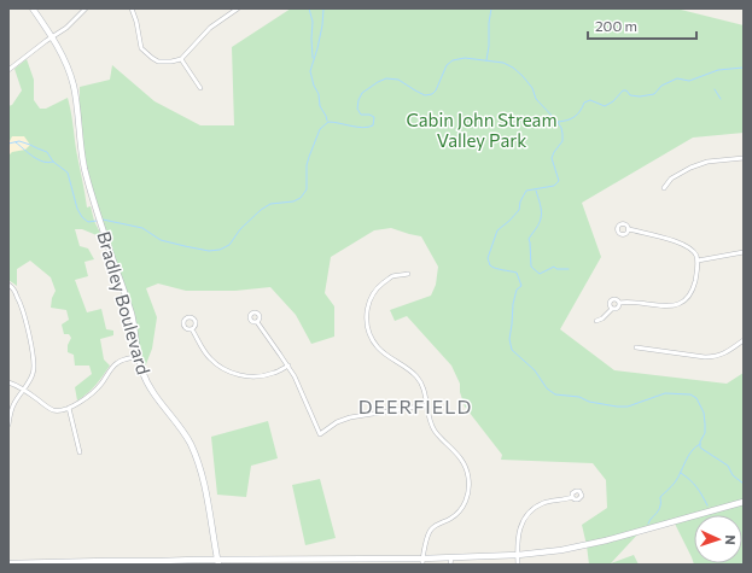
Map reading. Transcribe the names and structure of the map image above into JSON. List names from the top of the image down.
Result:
{
  "streets": {
    "main road": ["Bradley Boulevard"]
  },
  "districts": ["DEERFIELD"],
  "parks": ["Cabin John Stream Valley Park"],
  "scale_bar": "200 m",
  "north": "right"
}
